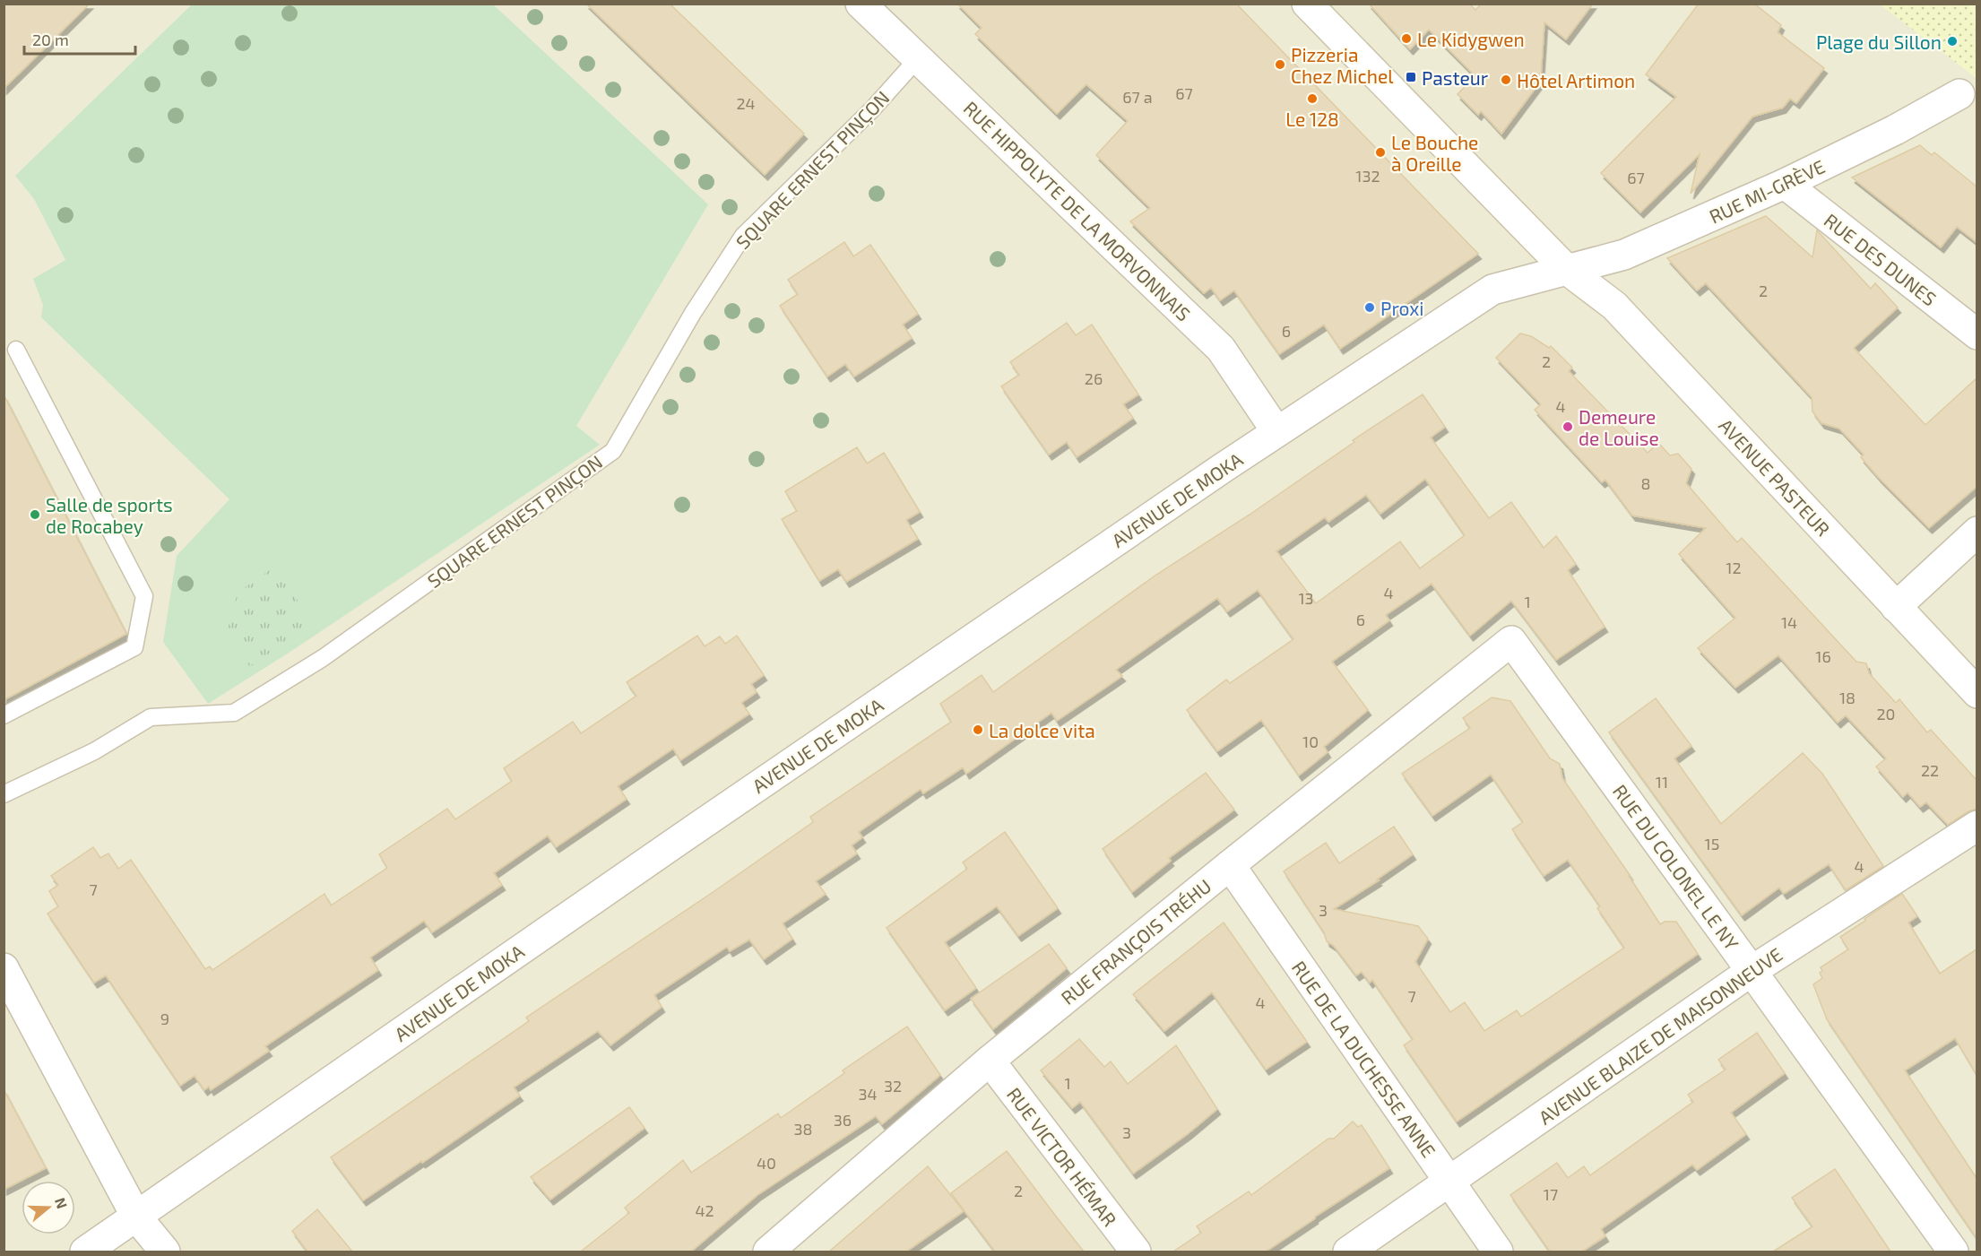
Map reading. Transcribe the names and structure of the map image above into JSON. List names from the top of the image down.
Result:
{
  "streets": {
    "street": [
      "RUE MI-GRÈVE",
      "RUE HIPPOLYTE DE LA MORVONNAIS",
      "RUE DES DUNES",
      "AVENUE PASTEUR",
      "AVENUE DE MOKA",
      "RUE DU COLONEL LE NY",
      "RUE FRANÇOIS TRÉHU",
      "AVENUE BLAIZE DE MAISONNEUVE",
      "RUE DE LA DUCHESSE ANNE",
      "RUE VICTOR HÉMAR"
    ],
    "lane": ["SQUARE ERNEST PINÇON"]
  },
  "crossings": [
    ["SQUARE ERNEST PINÇON", "RUE HIPPOLYTE DE LA MORVONNAIS"],
    ["RUE MI-GRÈVE", "RUE DES DUNES"],
    ["RUE MI-GRÈVE", "AVENUE PASTEUR"],
    ["RUE MI-GRÈVE", "AVENUE DE MOKA"],
    ["RUE HIPPOLYTE DE LA MORVONNAIS", "AVENUE DE MOKA"],
    ["AVENUE PASTEUR", "AVENUE DE MOKA"],
    ["RUE DU COLONEL LE NY", "RUE FRANÇOIS TRÉHU"],
    ["RUE DU COLONEL LE NY", "AVENUE BLAIZE DE MAISONNEUVE"],
    ["RUE FRANÇOIS TRÉHU", "RUE DE LA DUCHESSE ANNE"],
    ["RUE FRANÇOIS TRÉHU", "RUE VICTOR HÉMAR"],
    ["AVENUE BLAIZE DE MAISONNEUVE", "RUE DE LA DUCHESSE ANNE"]
  ],
  "places": {
    "other": [
      "Le Kidygwen",
      "Plage du Sillon",
      "Pizzeria Chez Michel",
      "Hôtel Artimon",
      "Le 128",
      "Le Bouche à Oreille",
      "Proxi",
      "Demeure de Louise",
      "Salle de sports de Rocabey",
      "La dolce vita"
    ],
    "transit": ["Pasteur"]
  },
  "house_numbers": [
    "67",
    "67 a",
    "24",
    "132",
    "67",
    "2",
    "6",
    "2",
    "26",
    "4",
    "8",
    "12",
    "4",
    "13",
    "1",
    "6",
    "14",
    "16",
    "18",
    "20",
    "10",
    "22",
    "11",
    "15",
    "4",
    "7",
    "3",
    "7",
    "4",
    "9",
    "1",
    "32",
    "34",
    "36",
    "38",
    "3",
    "40",
    "2",
    "17",
    "42"
  ],
  "scale_bar": "20 m",
  "north": "right"
}
